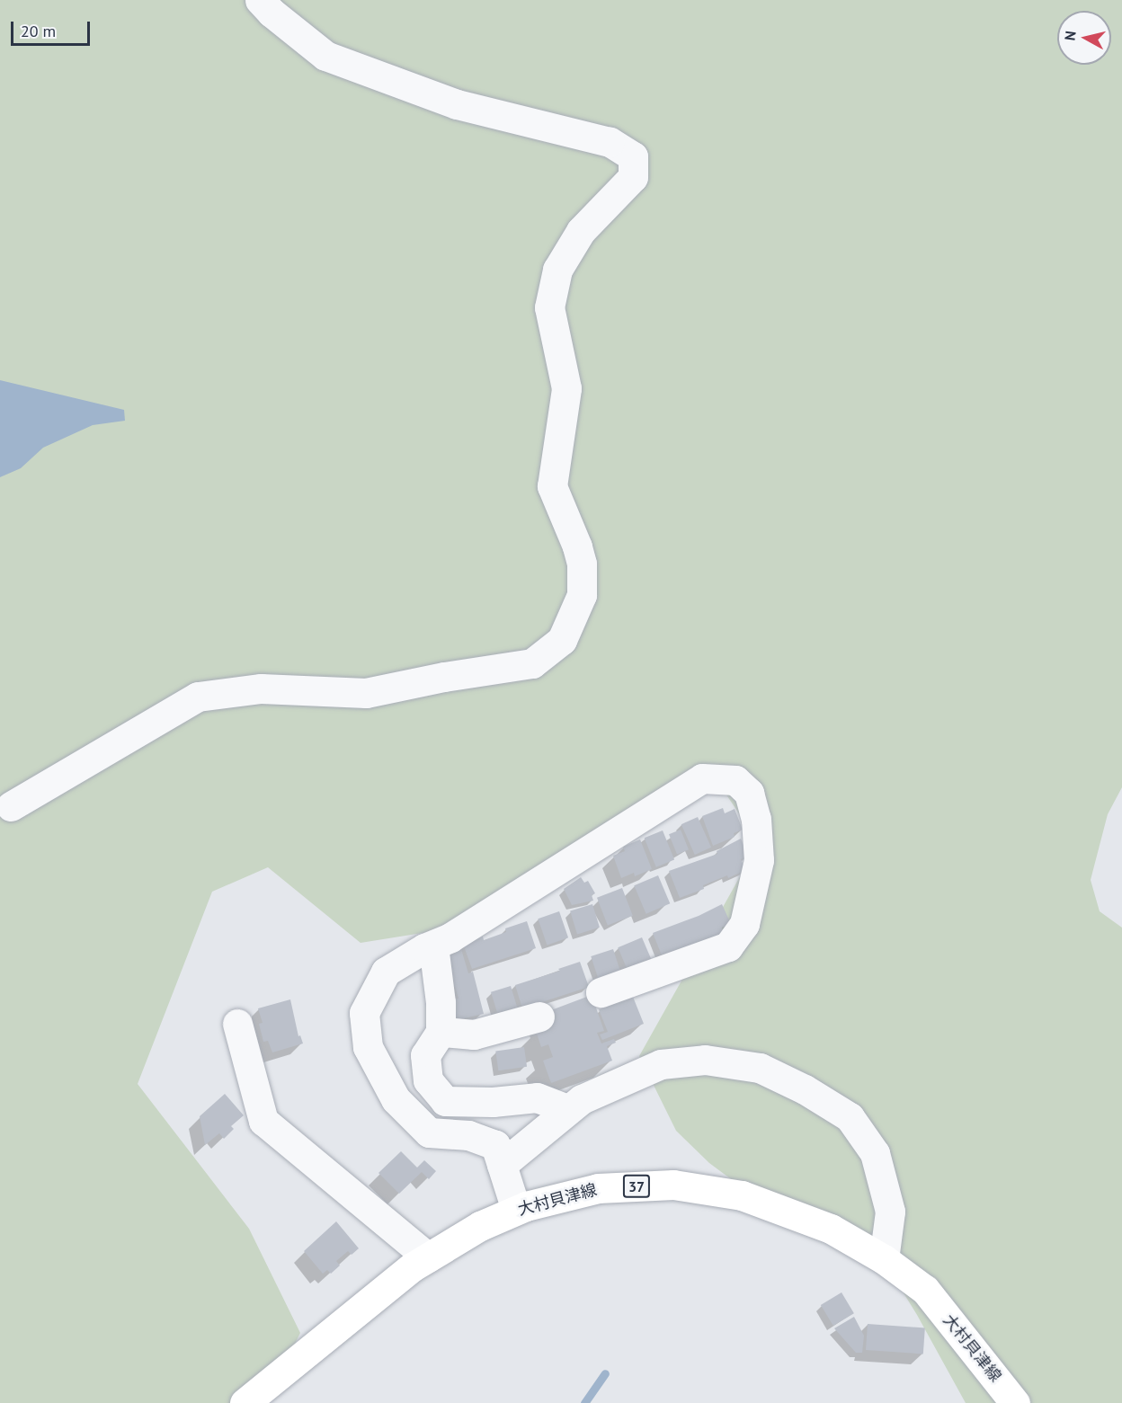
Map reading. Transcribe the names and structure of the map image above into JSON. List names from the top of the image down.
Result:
{
  "streets": {
    "main road": ["37", "大村貝津線"]
  },
  "scale_bar": "20 m",
  "north": "left"
}
